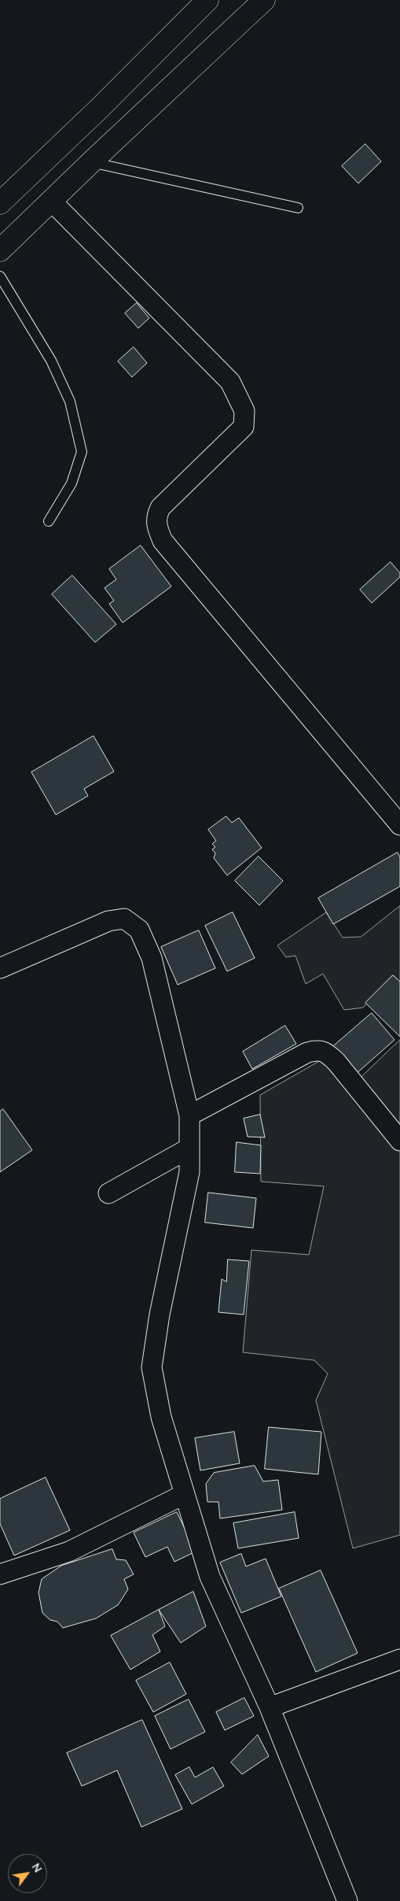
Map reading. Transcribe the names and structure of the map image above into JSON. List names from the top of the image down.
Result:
{
  "north": "top right"
}
